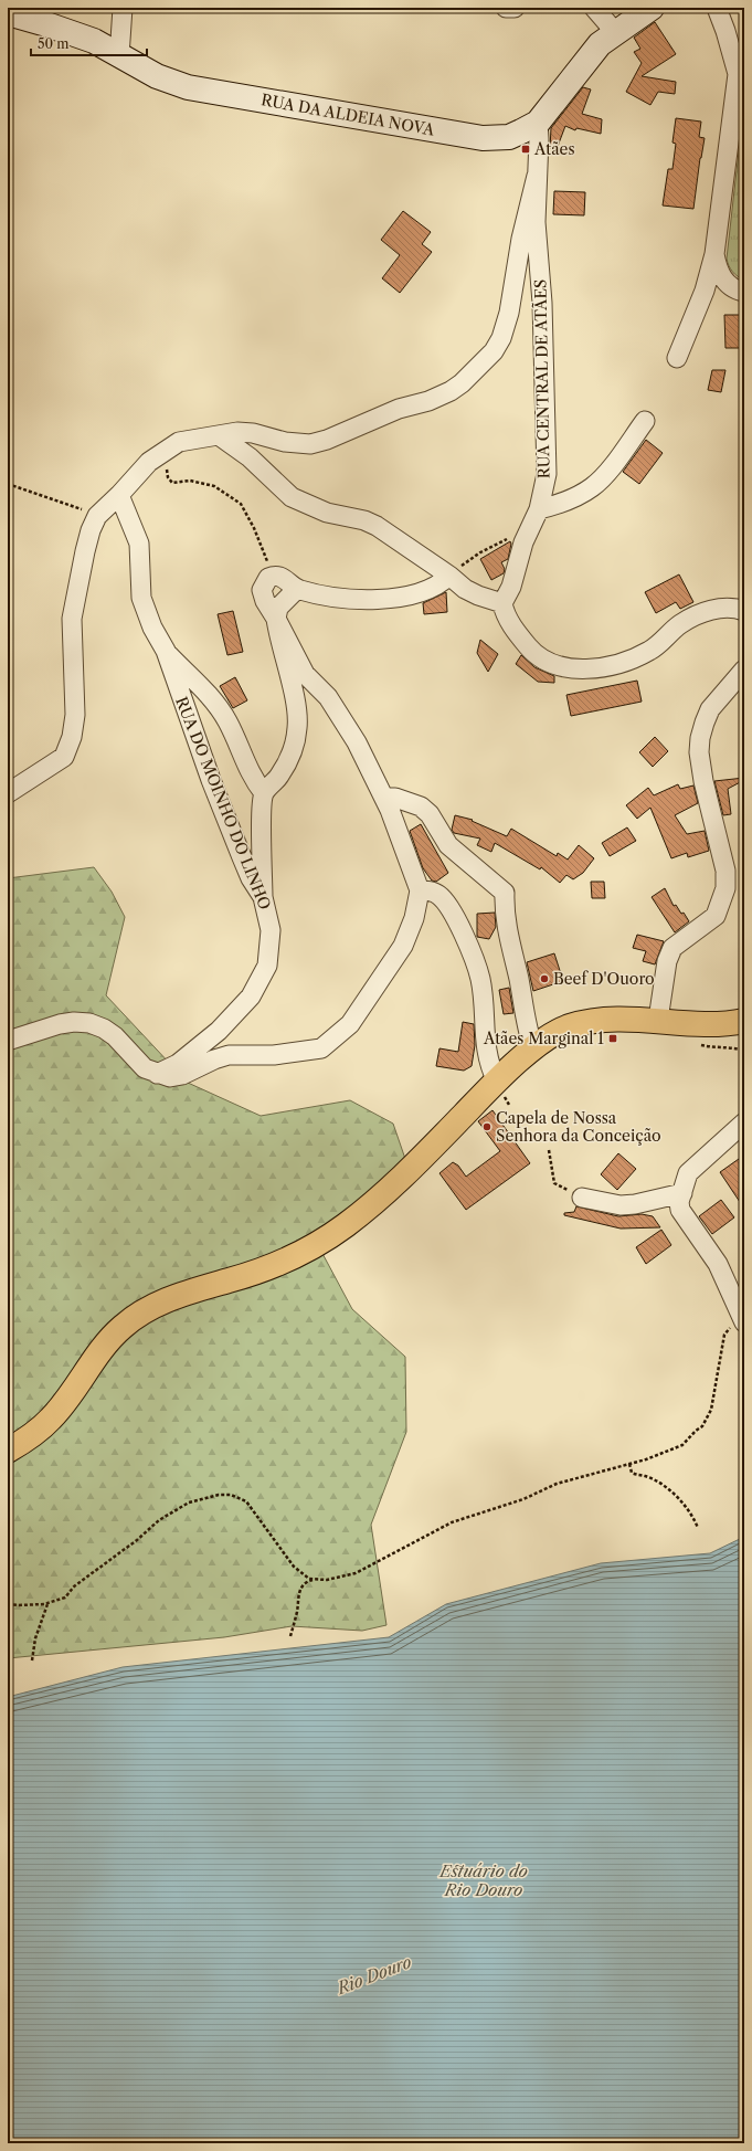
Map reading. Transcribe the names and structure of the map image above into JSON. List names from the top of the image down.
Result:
{
  "streets": {
    "street": ["RUA DA ALDEIA NOVA", "RUA CENTRAL DE ATÃES", "RUA DO MOINHO DO LINHO"]
  },
  "water": ["Estuário do Rio Douro", "Rio Douro"],
  "places": {
    "transit": ["Atães", "Atães Marginal 1"],
    "other": ["Beef D'Ouoro", "Capela de Nossa Senhora da Conceição"]
  },
  "scale_bar": "50 m"
}
